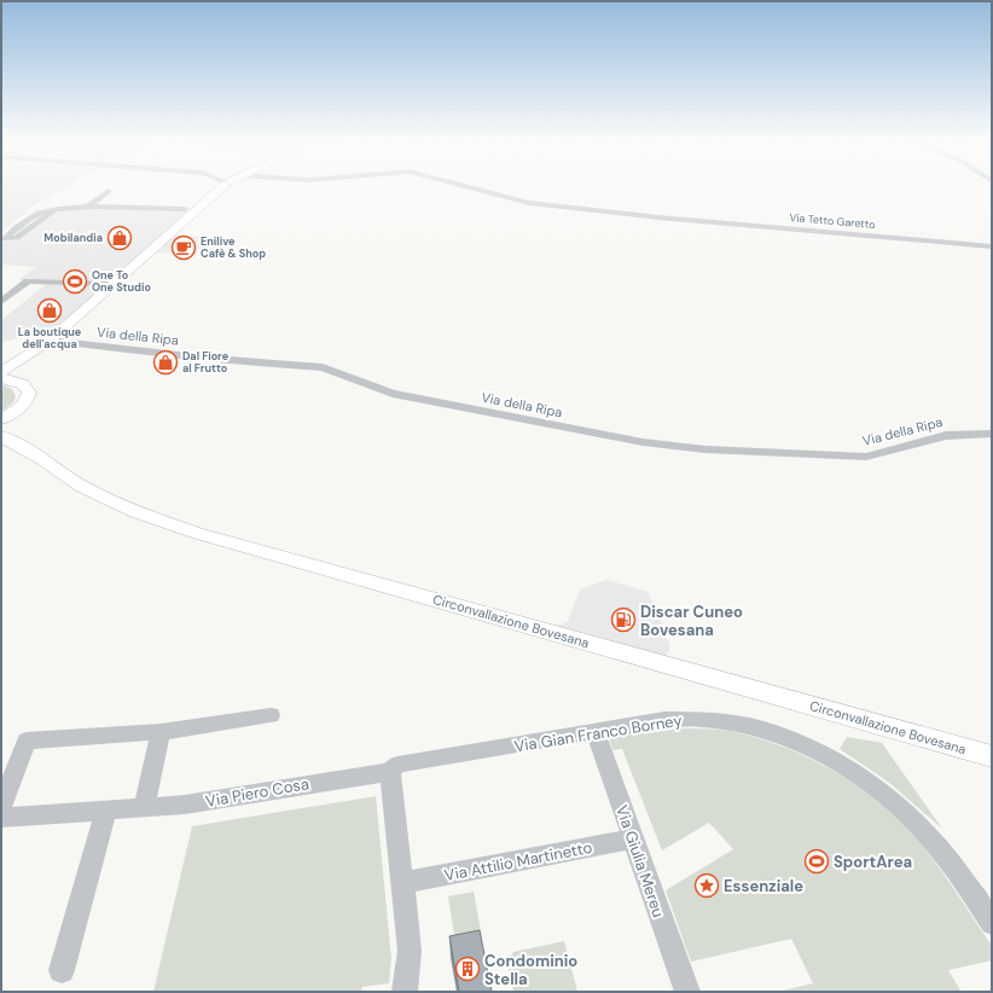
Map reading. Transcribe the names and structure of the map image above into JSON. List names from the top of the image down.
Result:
{
  "streets": {
    "main road": ["Circonvallazione Bovesana"],
    "street": [
      "Via Tetto Garetto",
      "Via della Ripa",
      "Via Gian Franco Borney",
      "Via Piero Cosa",
      "Via Attilio Martinetto",
      "Via Giulia Mereu"
    ]
  },
  "crossings": [
    ["Via Gian Franco Borney", "Via Piero Cosa"],
    ["Via Gian Franco Borney", "Via Giulia Mereu"],
    ["Via Attilio Martinetto", "Via Giulia Mereu"]
  ],
  "places": {
    "shop": ["Mobilandia", "La boutique dell'acqua", "Dal Fiore al Frutto"],
    "cafe": ["Enilive Cafè & Shop"],
    "sports": ["One To One Studio", "SportArea"],
    "fuel station": ["Discar Cuneo Bovesana"],
    "place": ["Essenziale"],
    "building": ["Condominio Stella"]
  }
}
